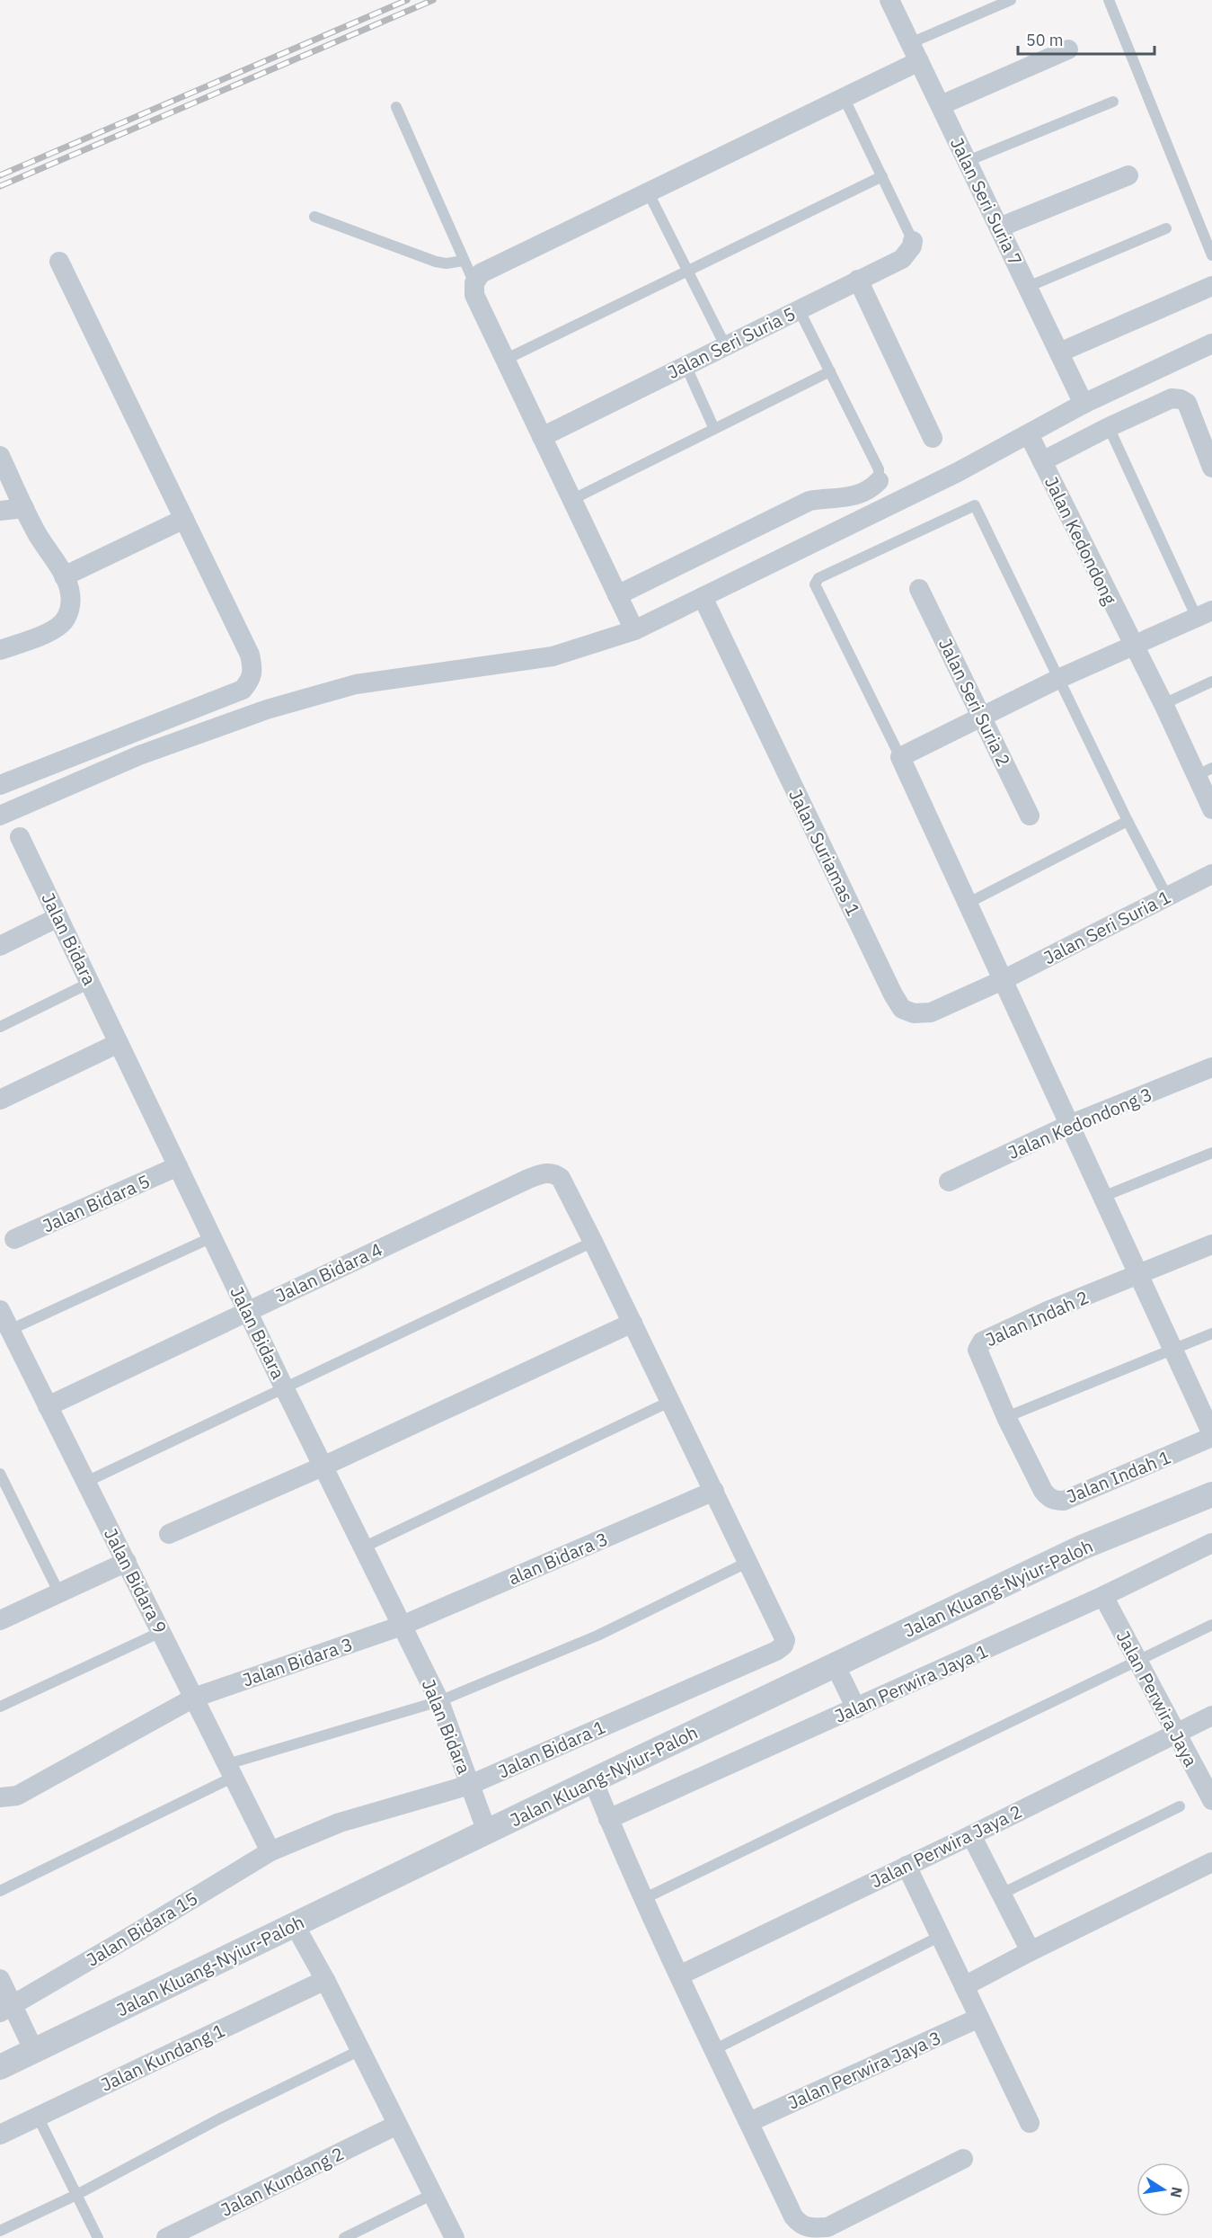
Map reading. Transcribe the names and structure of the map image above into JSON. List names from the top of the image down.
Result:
{
  "streets": {
    "street": [
      "Jalan Seri Suria 7",
      "Jalan Seri Suria 5",
      "Jalan Kedondong",
      "Jalan Seri Suria 2",
      "Jalan Suriamas 1",
      "Jalan Seri Suria 1",
      "Jalan Bidara",
      "Jalan Kedondong 3",
      "Jalan Bidara 5",
      "Jalan Bidara 4",
      "Jalan Indah 2",
      "Jalan Indah 1",
      "alan Bidara 3",
      "Jalan Bidara 9",
      "Jalan Kluang-Nyiur-Paloh",
      "Jalan Bidara 3",
      "Jalan Perwira Jaya 1",
      "Jalan Perwira Jaya",
      "Jalan Bidara 1",
      "Jalan Perwira Jaya 2",
      "Jalan Bidara 15",
      "Jalan Kundang 1",
      "Jalan Perwira Jaya 3",
      "Jalan Kundang 2"
    ]
  },
  "crossings": [
    ["Jalan Suriamas 1", "Jalan Seri Suria 1"],
    ["Jalan Bidara", "Jalan Bidara 5"],
    ["Jalan Bidara", "Jalan Bidara 4"],
    ["Jalan Bidara", "alan Bidara 3"],
    ["Jalan Bidara", "Jalan Kluang-Nyiur-Paloh"],
    ["Jalan Bidara", "Jalan Bidara 3"],
    ["Jalan Bidara", "Jalan Bidara 1"],
    ["Jalan Bidara 4", "Jalan Bidara 9"],
    ["Jalan Indah 2", "Jalan Indah 1"],
    ["alan Bidara 3", "Jalan Bidara 3"],
    ["Jalan Bidara 9", "Jalan Bidara 3"],
    ["Jalan Bidara 9", "Jalan Bidara 1"],
    ["Jalan Bidara 9", "Jalan Bidara 15"],
    ["Jalan Perwira Jaya 1", "Jalan Perwira Jaya"],
    ["Jalan Perwira Jaya", "Jalan Perwira Jaya 2"],
    ["Jalan Bidara 1", "Jalan Bidara 15"]
  ],
  "scale_bar": "50 m",
  "north": "right"
}
